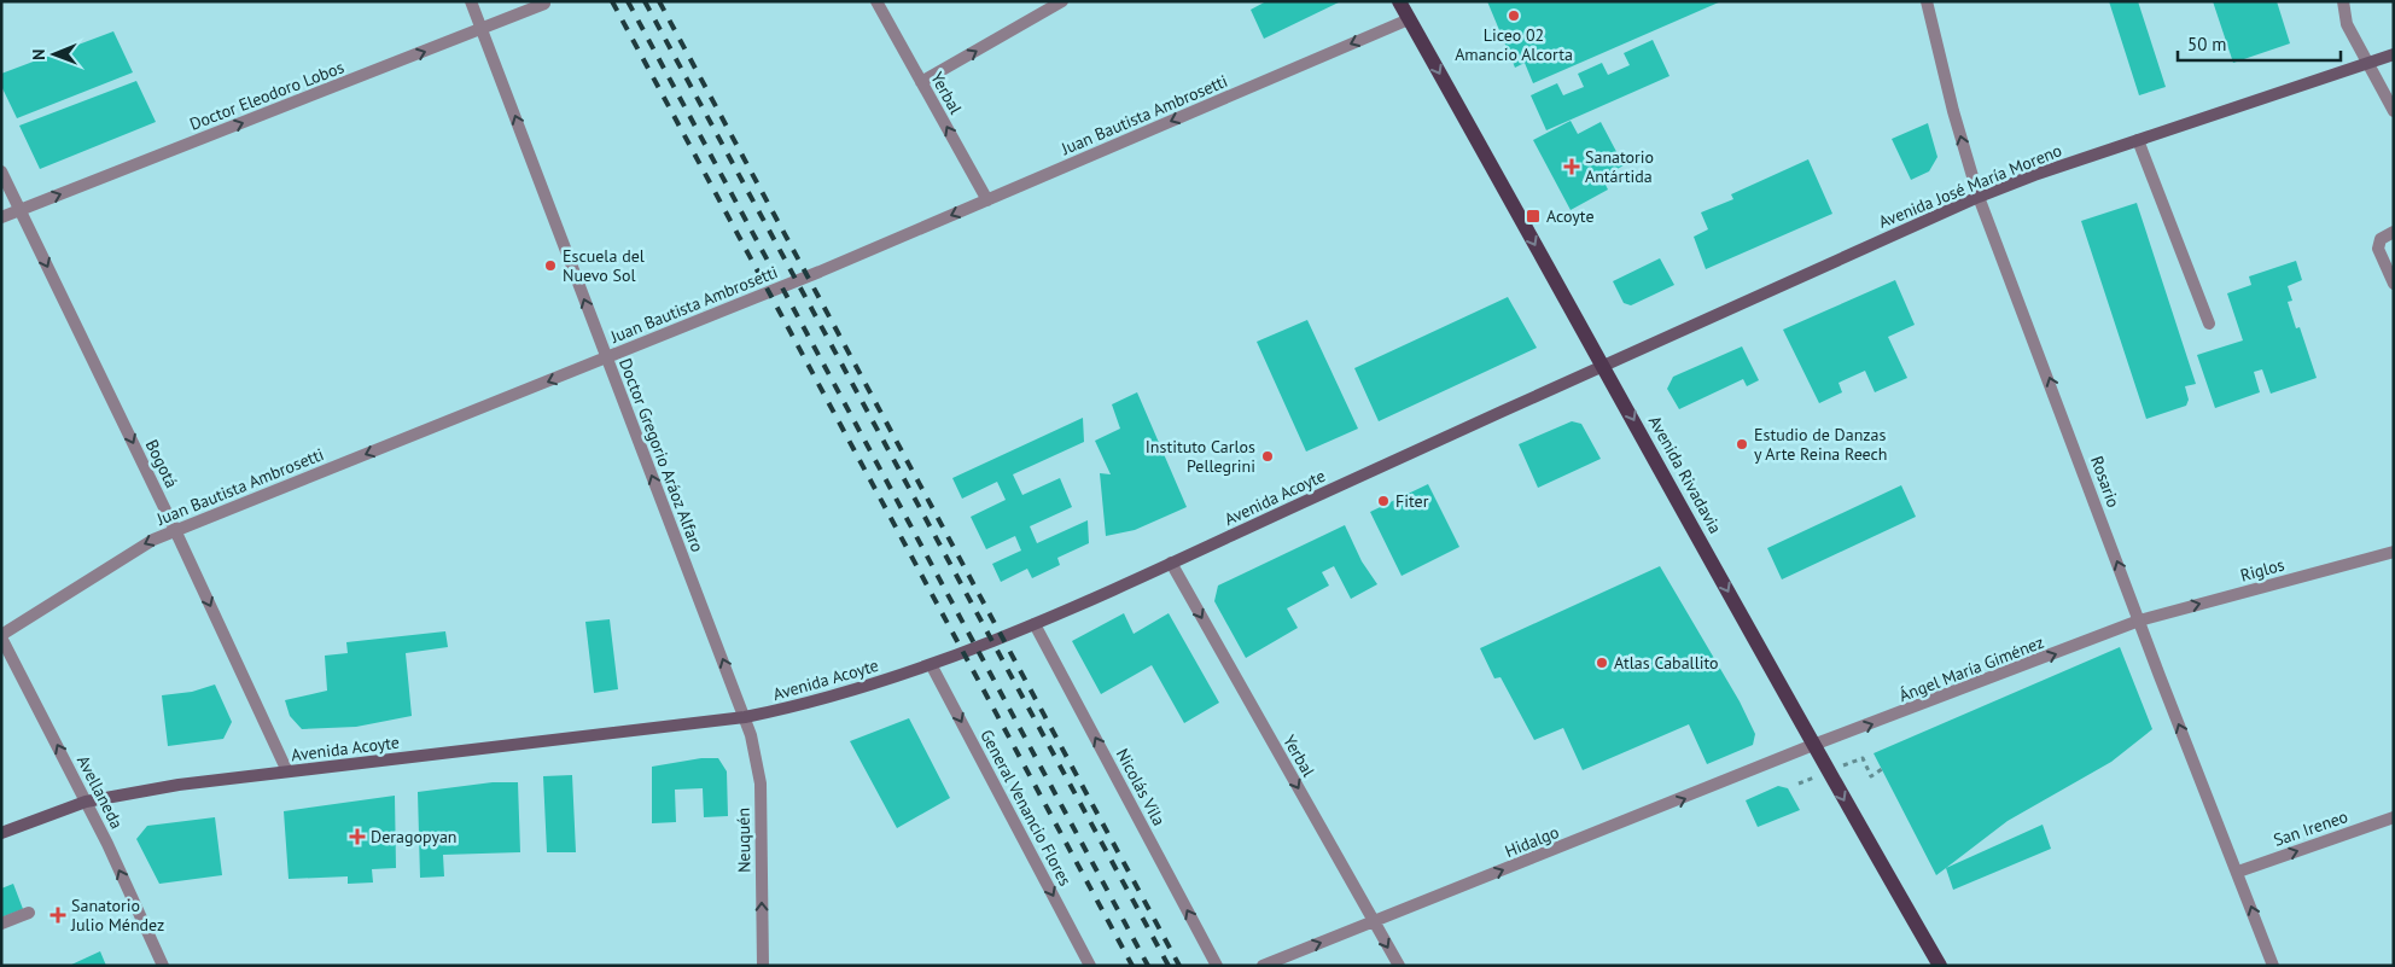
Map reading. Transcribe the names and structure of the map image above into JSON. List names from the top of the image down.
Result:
{
  "streets": {
    "main road": ["Avenida José María Moreno", "Avenida Rivadavia", "Avenida Acoyte"],
    "street": [
      "Yerbal",
      "Doctor Eleodoro Lobos",
      "Juan Bautista Ambrosetti",
      "Doctor Gregorio Aráoz Alfaro",
      "Bogotá",
      "Rosario",
      "Riglos",
      "Ángel María Giménez",
      "Nicolás Vila",
      "Avellaneda",
      "General Venancio Flores",
      "San Ireneo",
      "Neuquén",
      "Hidalgo"
    ]
  },
  "crossings": [
    ["Yerbal", "Juan Bautista Ambrosetti"],
    ["Yerbal", "Avenida Acoyte"],
    ["Yerbal", "Hidalgo"],
    ["Doctor Eleodoro Lobos", "Doctor Gregorio Aráoz Alfaro"],
    ["Doctor Eleodoro Lobos", "Bogotá"],
    ["Juan Bautista Ambrosetti", "Doctor Gregorio Aráoz Alfaro"],
    ["Juan Bautista Ambrosetti", "Bogotá"],
    ["Juan Bautista Ambrosetti", "Avenida Rivadavia"],
    ["Juan Bautista Ambrosetti", "Avellaneda"],
    ["Avenida José María Moreno", "Avenida Rivadavia"],
    ["Avenida José María Moreno", "Rosario"],
    ["Avenida José María Moreno", "Avenida Acoyte"],
    ["Doctor Gregorio Aráoz Alfaro", "Avenida Acoyte"],
    ["Doctor Gregorio Aráoz Alfaro", "Neuquén"],
    ["Bogotá", "Avenida Acoyte"],
    ["Avenida Rivadavia", "Avenida Acoyte"],
    ["Avenida Rivadavia", "Ángel María Giménez"],
    ["Avenida Rivadavia", "Hidalgo"],
    ["Rosario", "Riglos"],
    ["Rosario", "Ángel María Giménez"],
    ["Rosario", "San Ireneo"],
    ["Avenida Acoyte", "Nicolás Vila"],
    ["Avenida Acoyte", "Avellaneda"],
    ["Avenida Acoyte", "General Venancio Flores"],
    ["Avenida Acoyte", "Neuquén"],
    ["Riglos", "Ángel María Giménez"],
    ["Ángel María Giménez", "Hidalgo"]
  ],
  "one_way": [
    "Doctor Eleodoro Lobos",
    "Juan Bautista Ambrosetti",
    "Doctor Gregorio Aráoz Alfaro",
    "Bogotá",
    "Avenida Rivadavia",
    "Rosario",
    "Riglos",
    "Ángel María Giménez",
    "Nicolás Vila",
    "Avellaneda",
    "General Venancio Flores",
    "San Ireneo",
    "Neuquén",
    "Hidalgo"
  ],
  "places": {
    "other": [
      "Liceo 02 Amancio Alcorta",
      "Escuela del Nuevo Sol",
      "Estudio de Danzas y Arte Reina Reech",
      "Instituto Carlos Pellegrini",
      "Fiter",
      "Atlas Caballito"
    ],
    "health": ["Sanatorio Antártida", "Deragopyan", "Sanatorio Julio Méndez"],
    "transit": ["Acoyte"]
  },
  "scale_bar": "50 m",
  "north": "left"
}
